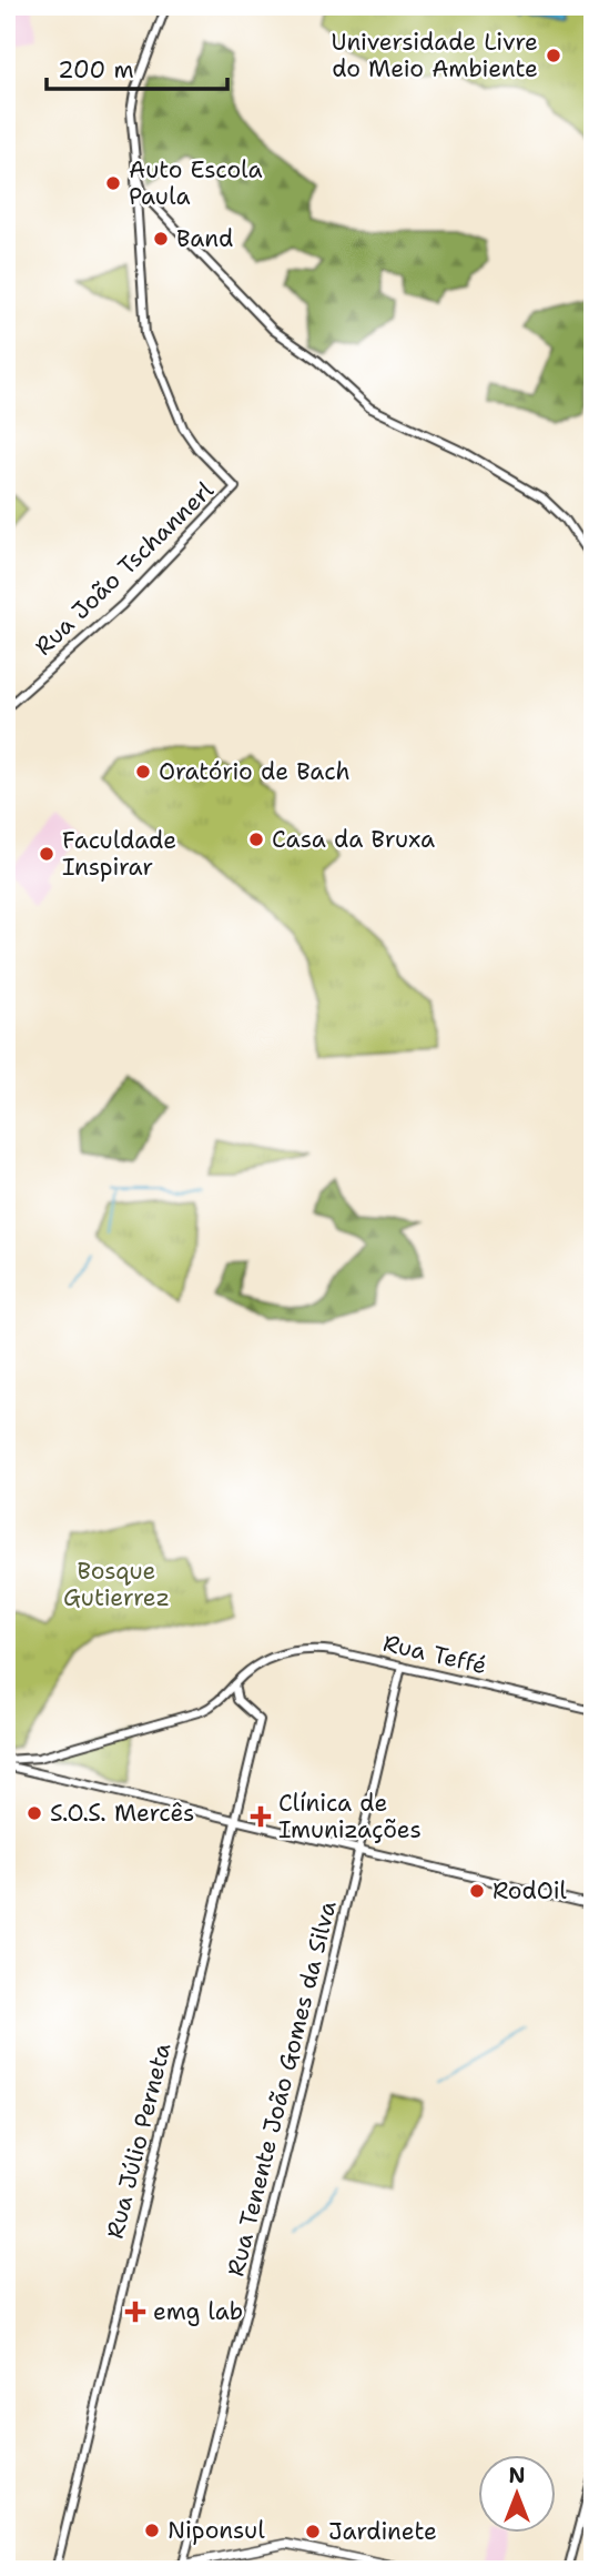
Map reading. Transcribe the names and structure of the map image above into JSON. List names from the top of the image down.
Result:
{
  "streets": {
    "main road": [
      "Rua João Tschannerl",
      "Rua Teffé",
      "Rua Tenente João Gomes da Silva",
      "Rua Júlio Perneta"
    ]
  },
  "crossings": [
    ["Rua Teffé", "Rua Tenente João Gomes da Silva"],
    ["Rua Teffé", "Rua Júlio Perneta"]
  ],
  "parks": ["Bosque Gutierrez"],
  "places": {
    "other": [
      "Universidade Livre do Meio Ambiente",
      "Auto Escola Paula",
      "Band",
      "Oratório de Bach",
      "Casa da Bruxa",
      "Faculdade Inspirar",
      "S.O.S. Mercês",
      "RodOil",
      "Niponsul",
      "Jardinete"
    ],
    "health": ["Clínica de Imunizações", "emg lab"]
  },
  "scale_bar": "200 m",
  "north": "top"
}
